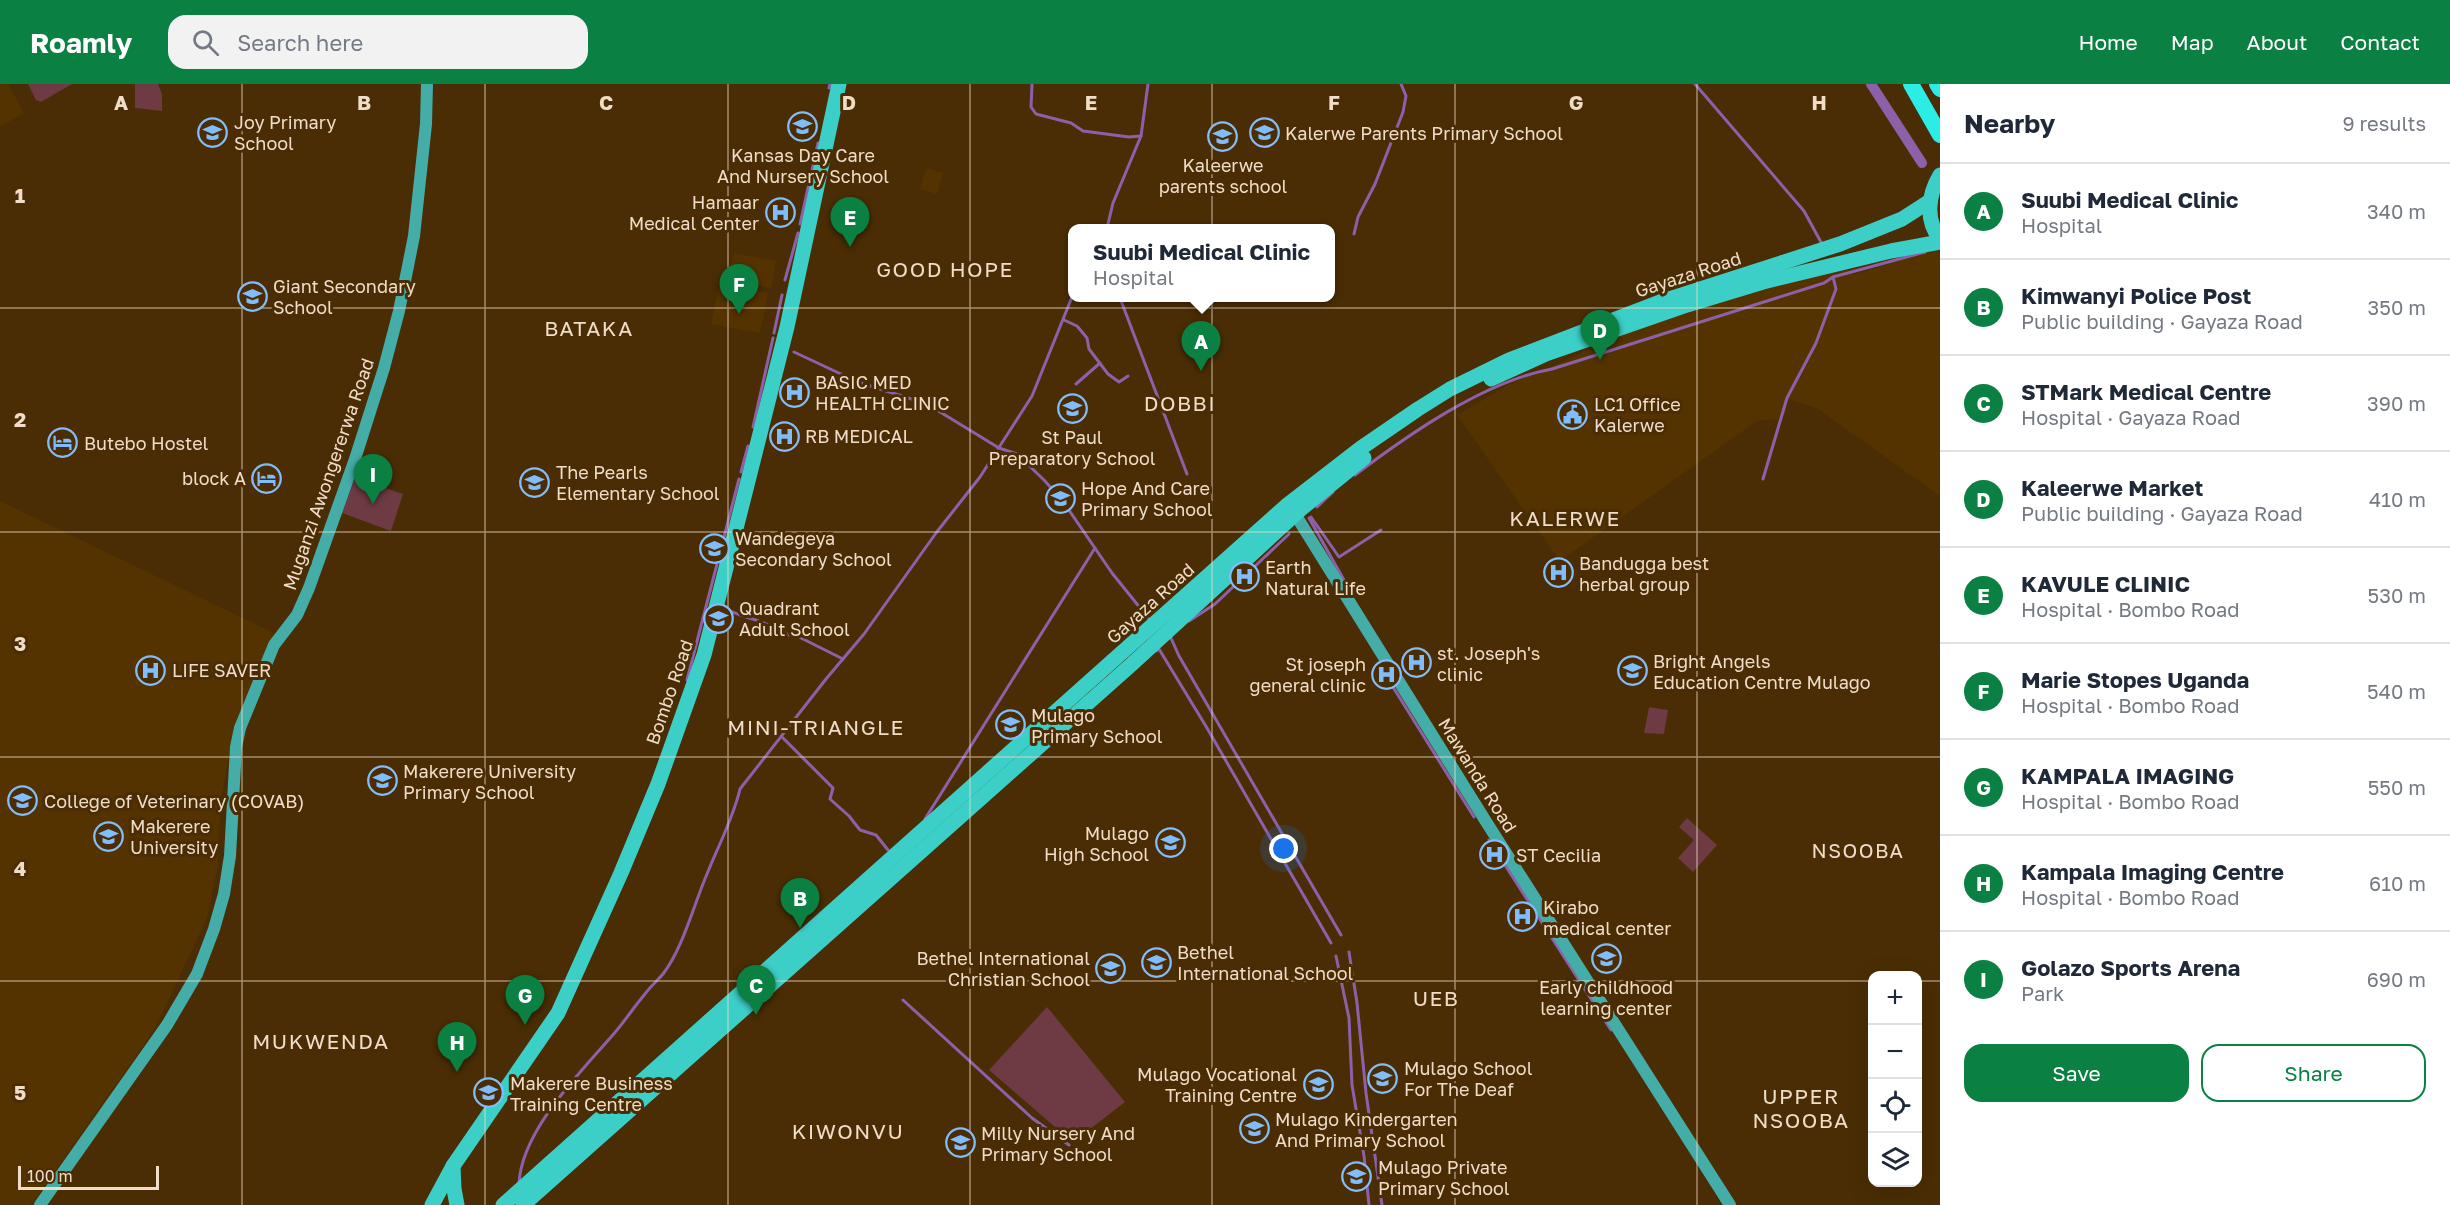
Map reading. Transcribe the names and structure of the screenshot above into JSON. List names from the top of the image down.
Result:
{
  "streets": {
    "main road": ["Gayaza Road", "Bombo Road"],
    "street": ["Muganzi Awongererwa Road", "Mawanda Road"]
  },
  "crossings": [
    ["Gayaza Road", "Mawanda Road"]
  ],
  "districts": [
    "GOOD HOPE",
    "BATAKA",
    "DOBBI",
    "KALERWE",
    "MINI-TRIANGLE",
    "NSOOBA",
    "UEB",
    "MUKWENDA",
    "UPPER NSOOBA",
    "KIWONVU"
  ],
  "places": {
    "school or university": [
      "Kansas Day Care And Nursery School",
      "Joy Primary School",
      "Kalerwe Parents Primary School",
      "Kaleerwe parents school",
      "Giant Secondary School",
      "St Paul Preparatory School",
      "The Pearls Elementary School",
      "Hope And Care Primary School",
      "Wandegeya Secondary School",
      "Quadrant Adult School",
      "Bright Angels Education Centre Mulago",
      "Mulago Primary School",
      "Makerere University Primary School",
      "College of Veterinary (COVAB)",
      "Makerere University",
      "Mulago High School",
      "Early childhood learning center",
      "Bethel International School",
      "Bethel International Christian School",
      "Mulago School For The Deaf",
      "Mulago Vocational Training Centre",
      "Makerere Business Training Centre",
      "Mulago Kindergarten And Primary School",
      "Milly Nursery And Primary School",
      "Mulago Private Primary School"
    ],
    "hospital": [
      "Hamaar Medical Center",
      "BASIC MED HEALTH CLINIC",
      "RB MEDICAL",
      "Bandugga best herbal group",
      "Earth Natural Life",
      "st. Joseph's clinic",
      "LIFE SAVER",
      "St joseph general clinic",
      "ST Cecilia",
      "Kirabo medical center"
    ],
    "public building": ["LC1 Office Kalerwe"],
    "hotel": ["Butebo Hostel", "block A"]
  },
  "scale_bar": "100 m",
  "page": {
    "header": "Roamly",
    "search": "Search here",
    "nav": [
      "Home",
      "Map",
      "About",
      "Contact"
    ],
    "heading": ["Nearby", "9 results"],
    "list": [
      {
        "mark": "A",
        "name": "Suubi Medical Clinic",
        "note": "Hospital",
        "value": "340 m"
      },
      {
        "mark": "B",
        "name": "Kimwanyi Police Post",
        "note": "Public building · Gayaza Road",
        "value": "350 m"
      },
      {
        "mark": "C",
        "name": "STMark Medical Centre",
        "note": "Hospital · Gayaza Road",
        "value": "390 m"
      },
      {
        "mark": "D",
        "name": "Kaleerwe Market",
        "note": "Public building · Gayaza Road",
        "value": "410 m"
      },
      {
        "mark": "E",
        "name": "KAVULE CLINIC",
        "note": "Hospital · Bombo Road",
        "value": "530 m"
      },
      {
        "mark": "F",
        "name": "Marie Stopes Uganda",
        "note": "Hospital · Bombo Road",
        "value": "540 m"
      },
      {
        "mark": "G",
        "name": "KAMPALA IMAGING",
        "note": "Hospital · Bombo Road",
        "value": "550 m"
      },
      {
        "mark": "H",
        "name": "Kampala Imaging Centre",
        "note": "Hospital · Bombo Road",
        "value": "610 m"
      },
      {
        "mark": "I",
        "name": "Golazo Sports Arena",
        "note": "Park",
        "value": "690 m"
      }
    ],
    "pins": [
      "E",
      "F",
      "D",
      "A",
      "I",
      "B",
      "C",
      "G",
      "H"
    ],
    "popup": ["Suubi Medical Clinic", "Hospital"],
    "map_buttons": ["+", "−"],
    "buttons": ["Save", "Share"],
    "scale": "100 m"
  },
  "grid": {
    "columns": [
      "A",
      "B",
      "C",
      "D",
      "E",
      "F",
      "G",
      "H"
    ],
    "rows": [
      "1",
      "2",
      "3",
      "4",
      "5"
    ]
  }
}
